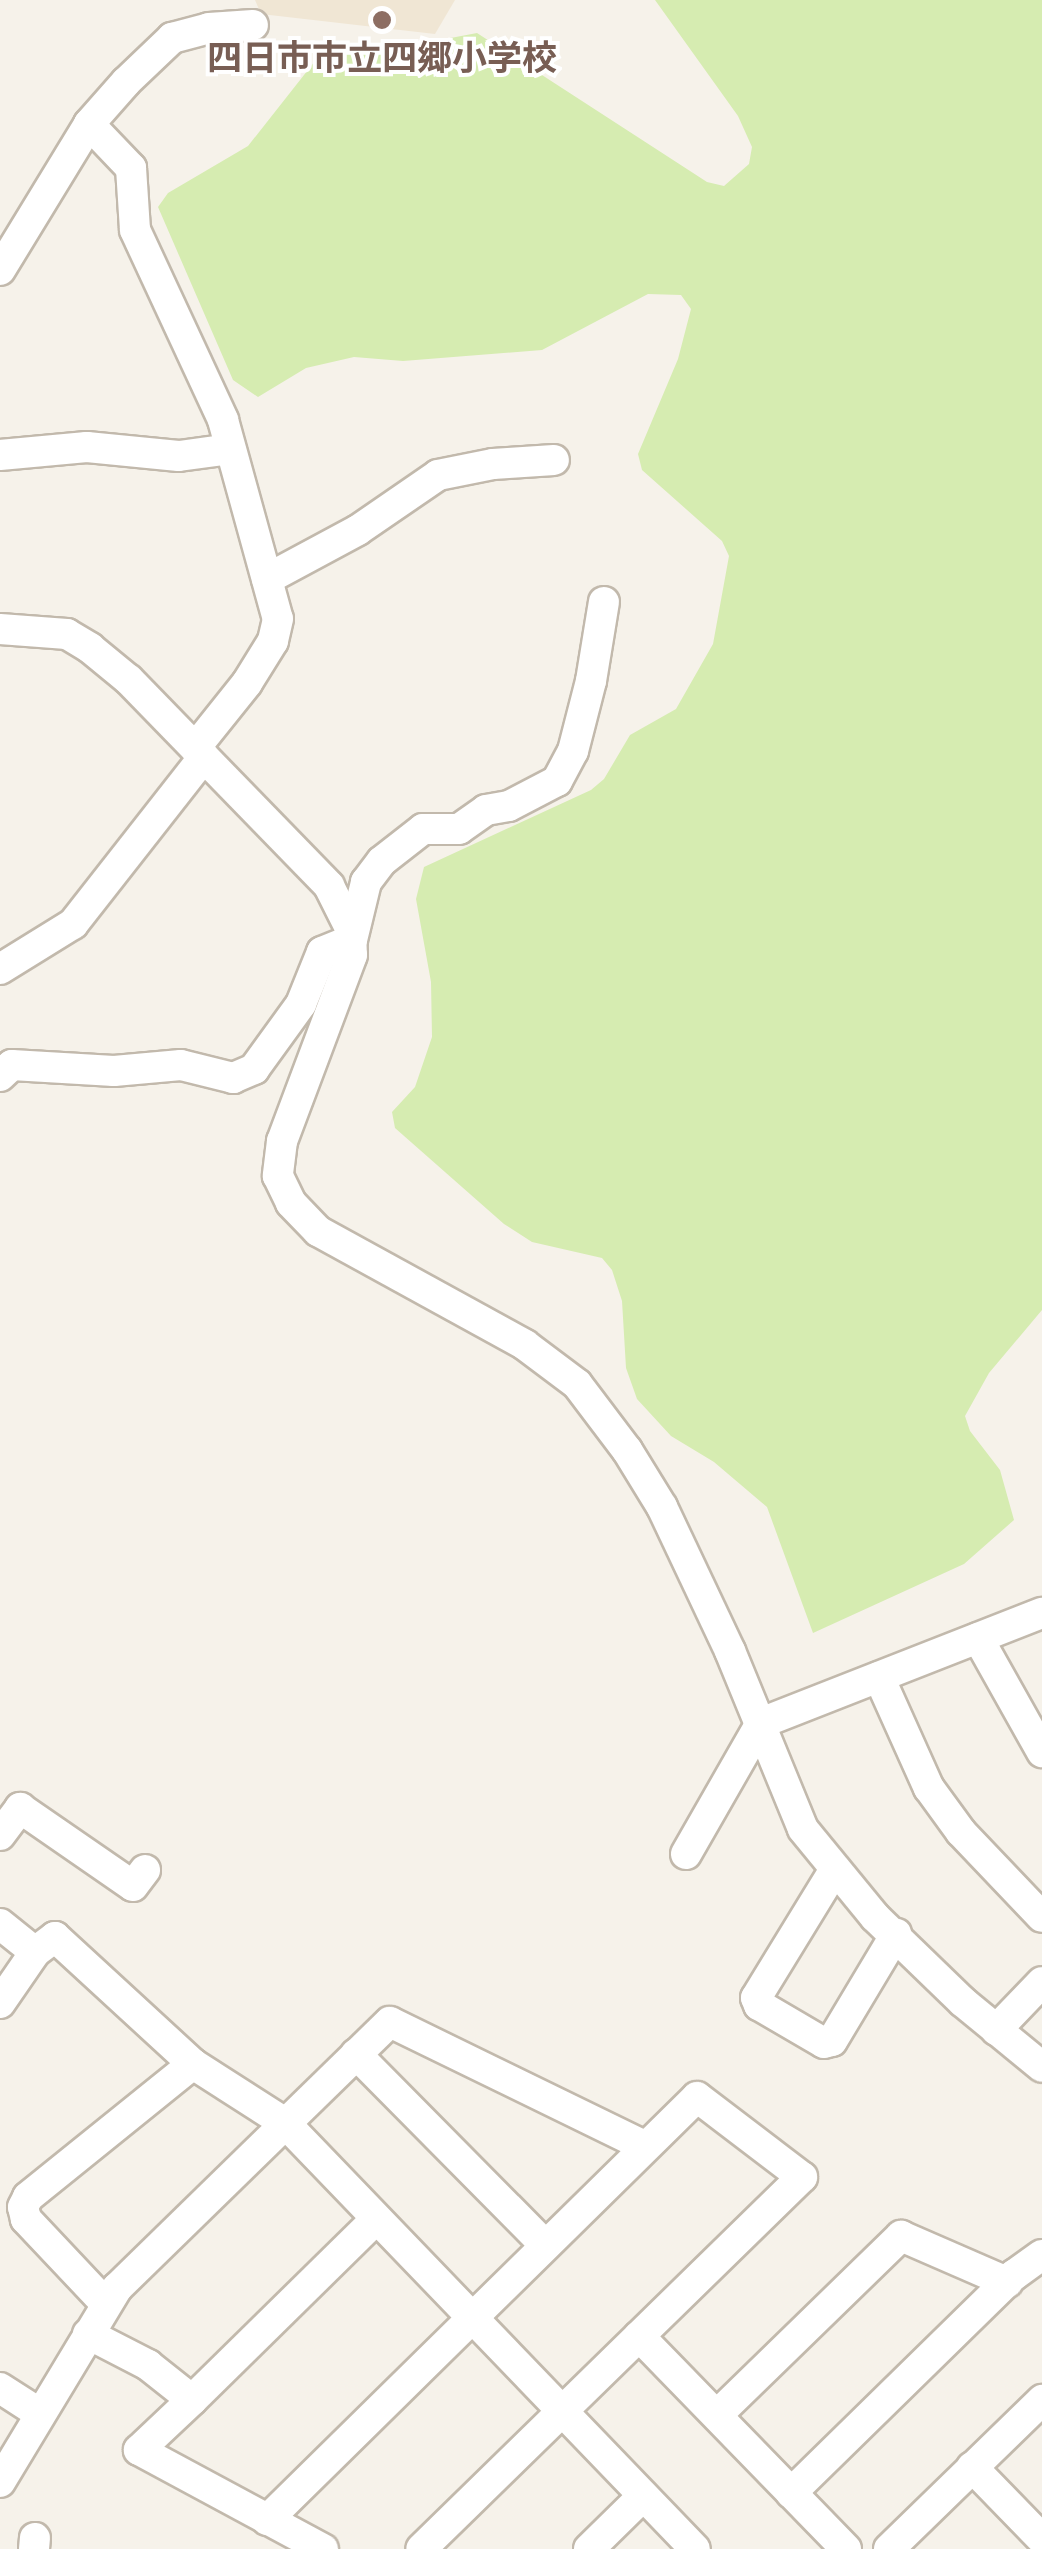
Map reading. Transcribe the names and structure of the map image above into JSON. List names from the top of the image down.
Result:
{
  "places": ["四日市市立四郷小学校"]
}
